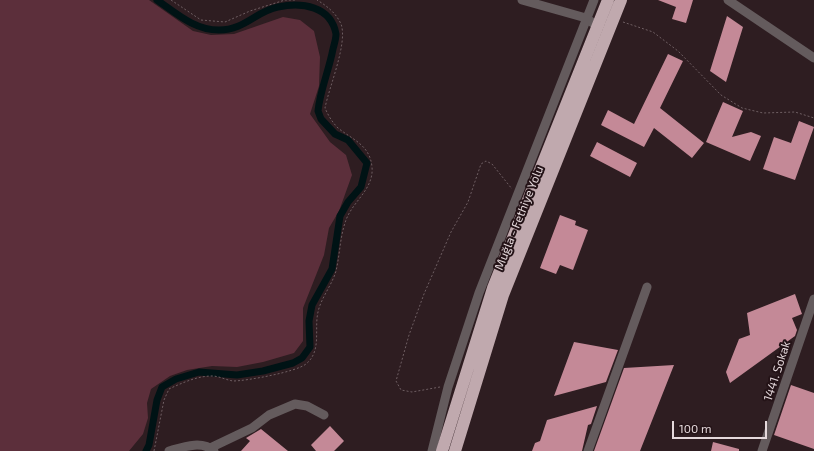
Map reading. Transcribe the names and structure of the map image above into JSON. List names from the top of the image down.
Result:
{
  "streets": {
    "highway": ["Muğla - Fethiye Yolu"],
    "street": ["1441. Sokak"]
  },
  "scale_bar": "100 m"
}
